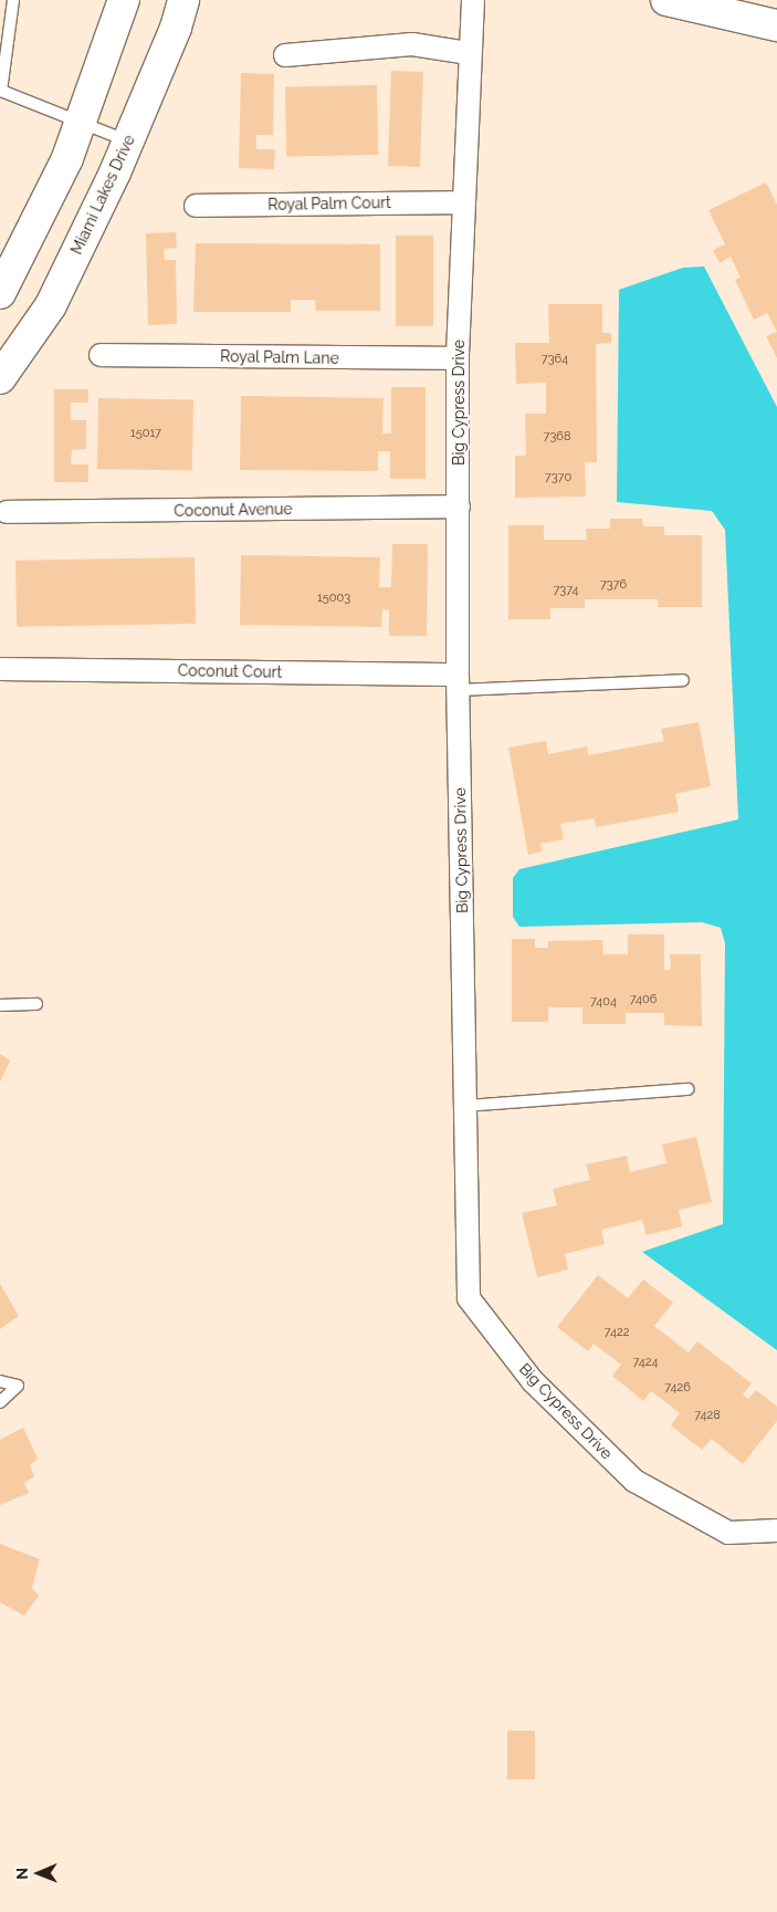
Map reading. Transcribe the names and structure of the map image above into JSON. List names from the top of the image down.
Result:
{
  "streets": {
    "main road": ["Miami Lakes Drive"],
    "street": [
      "Royal Palm Court",
      "Royal Palm Lane",
      "Big Cypress Drive",
      "Coconut Avenue",
      "Coconut Court"
    ]
  },
  "crossings": [
    ["Royal Palm Court", "Big Cypress Drive"],
    ["Royal Palm Lane", "Big Cypress Drive"],
    ["Big Cypress Drive", "Coconut Avenue"],
    ["Big Cypress Drive", "Coconut Court"]
  ],
  "house_numbers": [
    "7364",
    "15017",
    "7368",
    "7370",
    "7376",
    "7374",
    "15003",
    "7406",
    "7404",
    "7422",
    "7424",
    "7426",
    "7428"
  ],
  "north": "left"
}
